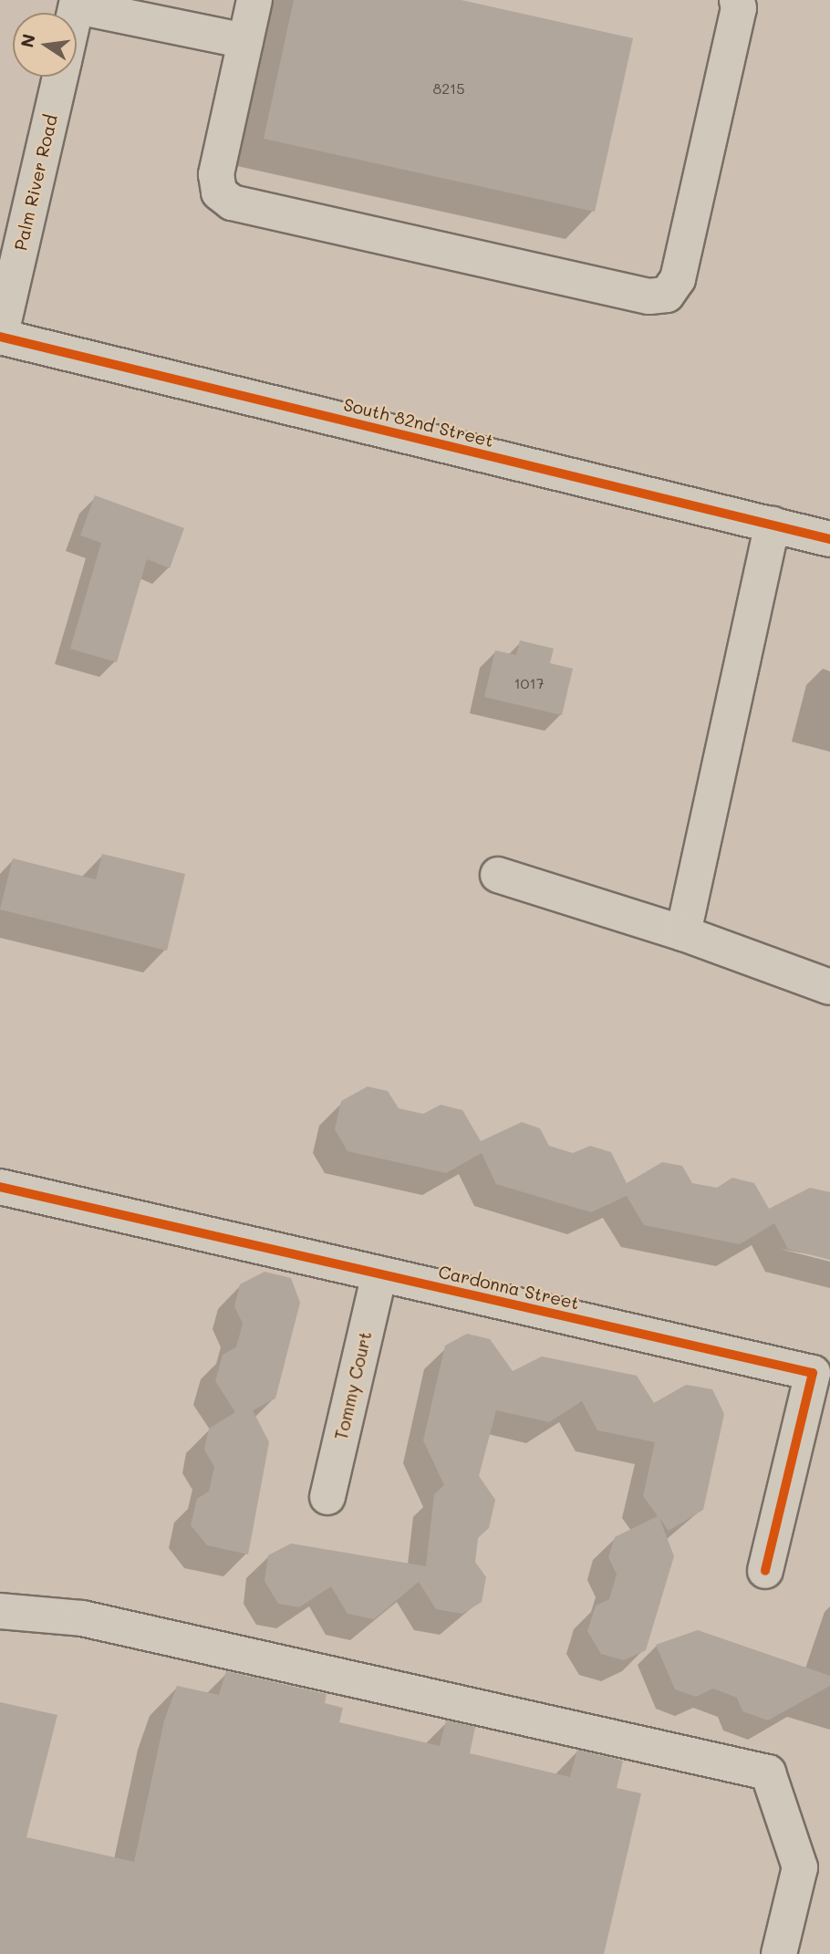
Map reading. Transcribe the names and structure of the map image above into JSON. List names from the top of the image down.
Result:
{
  "streets": {
    "street": [
      "Palm River Road",
      "South 82nd Street",
      "Cardonna Street",
      "Tommy Court"
    ]
  },
  "crossings": [
    ["Palm River Road", "South 82nd Street"],
    ["Cardonna Street", "Tommy Court"]
  ],
  "house_numbers": ["8215", "1017"],
  "north": "left"
}
